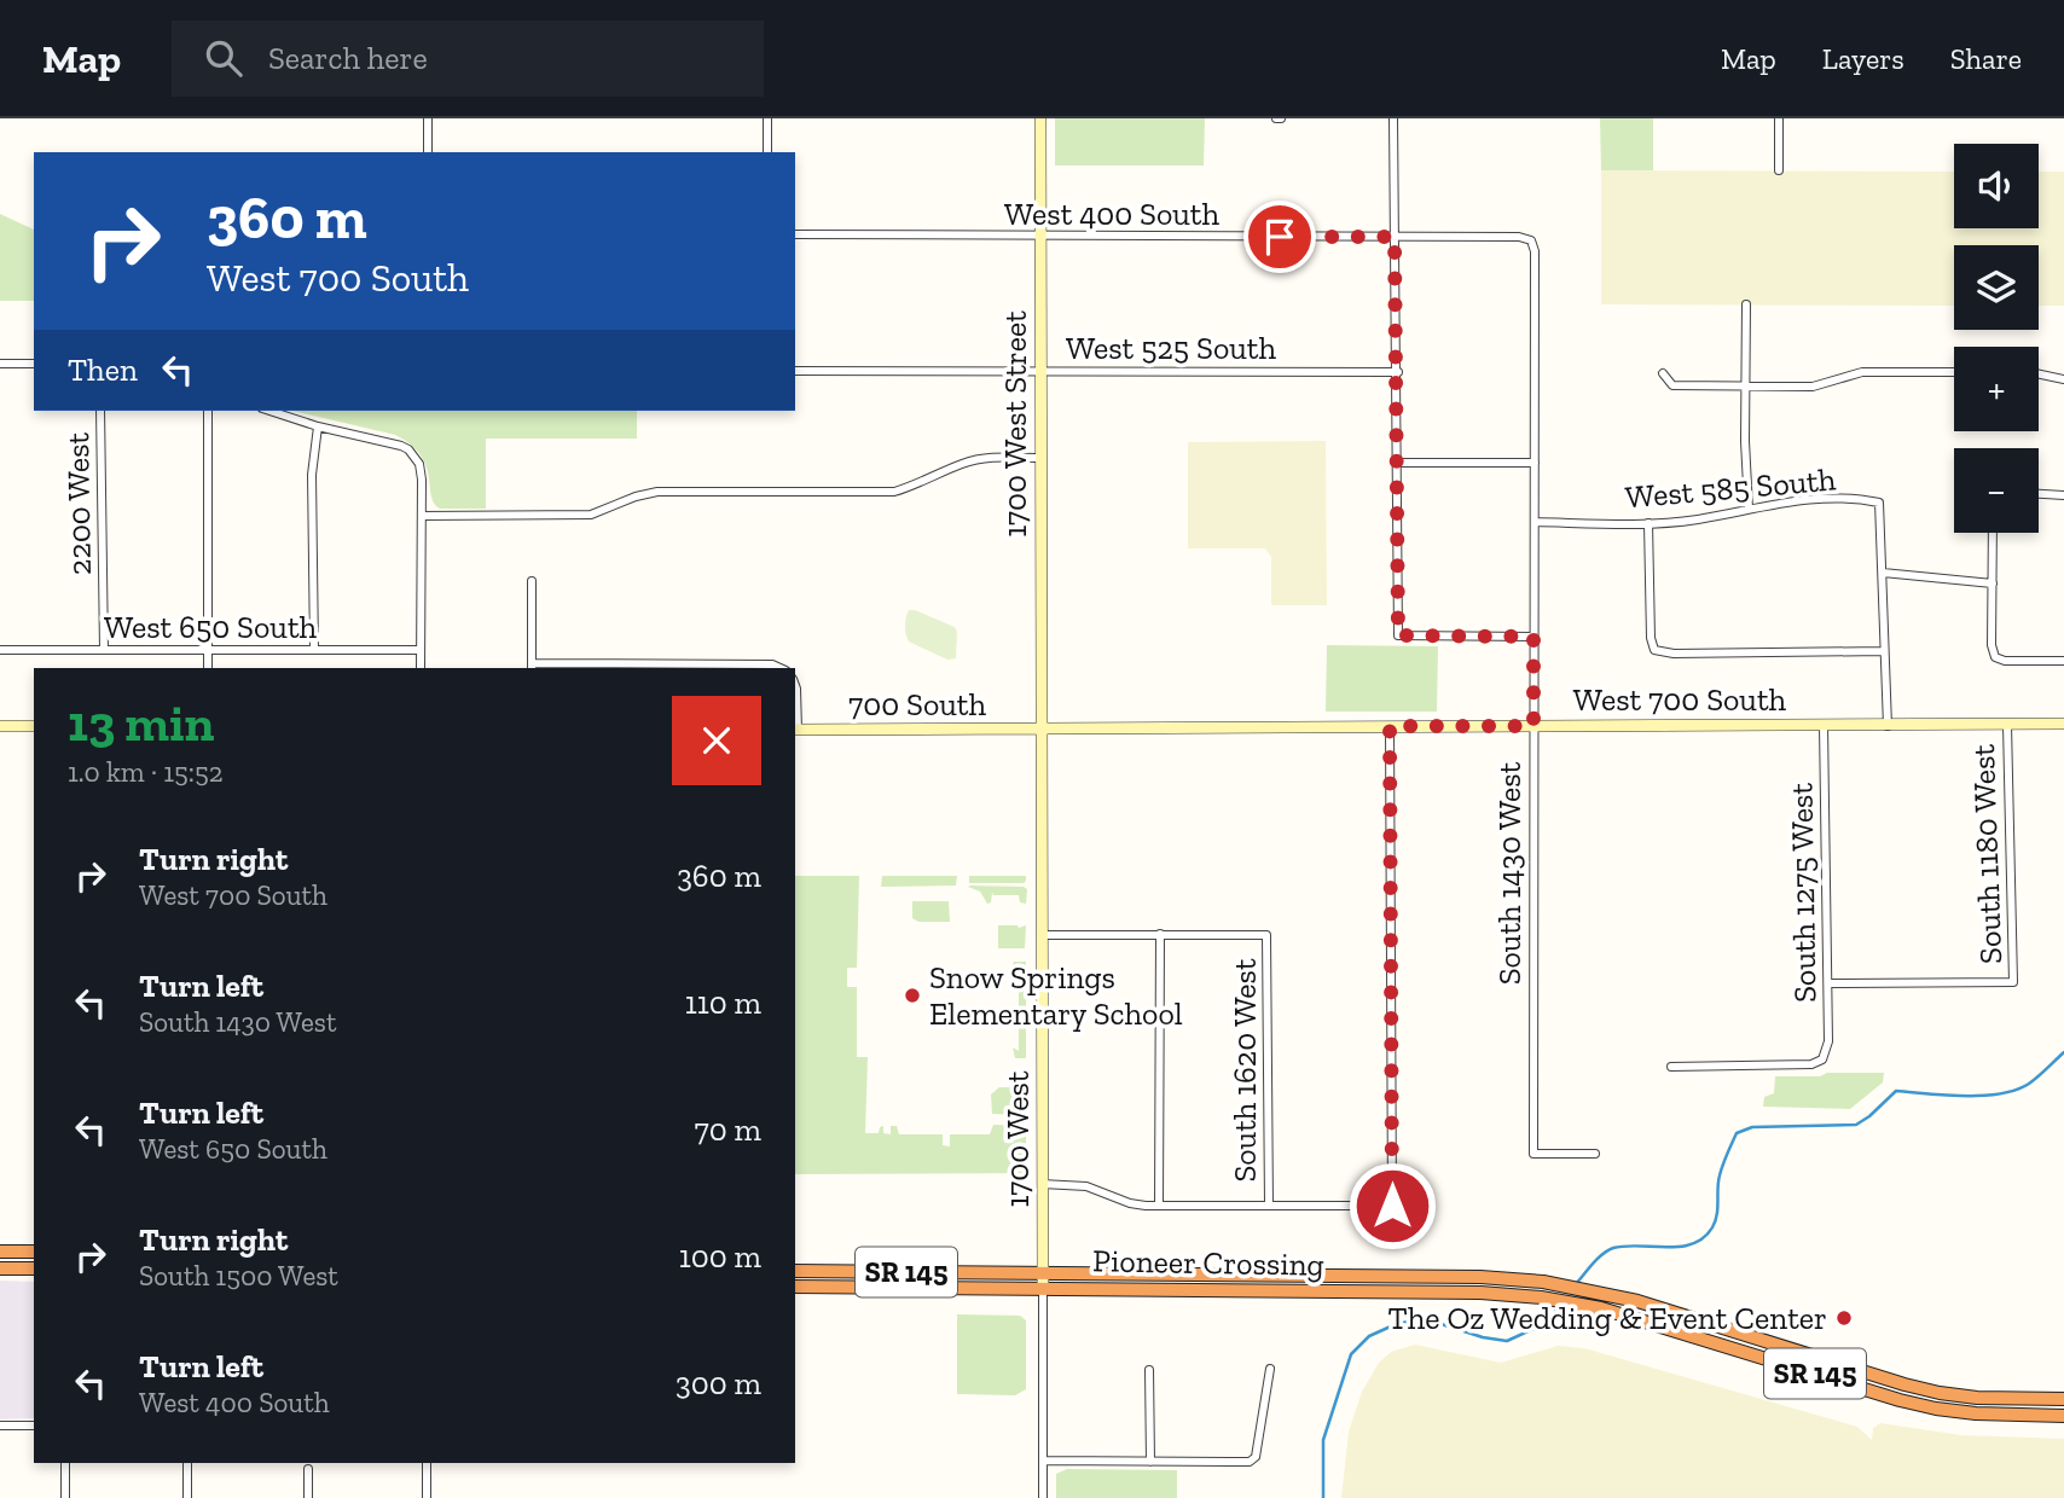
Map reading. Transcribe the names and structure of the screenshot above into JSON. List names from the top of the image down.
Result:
{
  "streets": {
    "highway": ["Pioneer Crossing", "SR 145"],
    "street": [
      "West 400 South",
      "West 525 South",
      "1700 West Street",
      "West 585 South",
      "2200 West",
      "West 650 South",
      "West 700 South",
      "700 South",
      "South 1180 West",
      "South 1430 West",
      "South 1275 West",
      "South 1620 West",
      "1700 West"
    ]
  },
  "crossings": [
    ["West 400 South", "1700 West Street"],
    ["West 400 South", "South 1430 West"],
    ["West 525 South", "1700 West Street"],
    ["1700 West Street", "West 700 South"],
    ["1700 West Street", "700 South"],
    ["1700 West Street", "1700 West"],
    ["West 585 South", "South 1430 West"],
    ["2200 West", "West 650 South"],
    ["West 700 South", "700 South"],
    ["West 700 South", "South 1180 West"],
    ["West 700 South", "South 1430 West"],
    ["West 700 South", "South 1275 West"],
    ["West 700 South", "1700 West"],
    ["700 South", "1700 West"],
    ["South 1180 West", "South 1275 West"],
    ["1700 West", "Pioneer Crossing"],
    ["1700 West", "SR 145"],
    ["Pioneer Crossing", "SR 145"]
  ],
  "places": ["Snow Springs Elementary School", "The Oz Wedding & Event Center"],
  "page": {
    "header": "Map",
    "search": "Search here",
    "nav": ["Map", "Layers", "Share"],
    "map_buttons": ["+", "−"],
    "turn": ["360 m", "West 700 South"],
    "then": "Then",
    "heading": ["13 min", "1.0 km · 15:52"],
    "list": [
      {
        "name": "Turn right",
        "note": "West 700 South",
        "value": "360 m"
      },
      {
        "name": "Turn left",
        "note": "South 1430 West",
        "value": "110 m"
      },
      {
        "name": "Turn left",
        "note": "West 650 South",
        "value": "70 m"
      },
      {
        "name": "Turn right",
        "note": "South 1500 West",
        "value": "100 m"
      },
      {
        "name": "Turn left",
        "note": "West 400 South",
        "value": "300 m"
      }
    ]
  }
}
